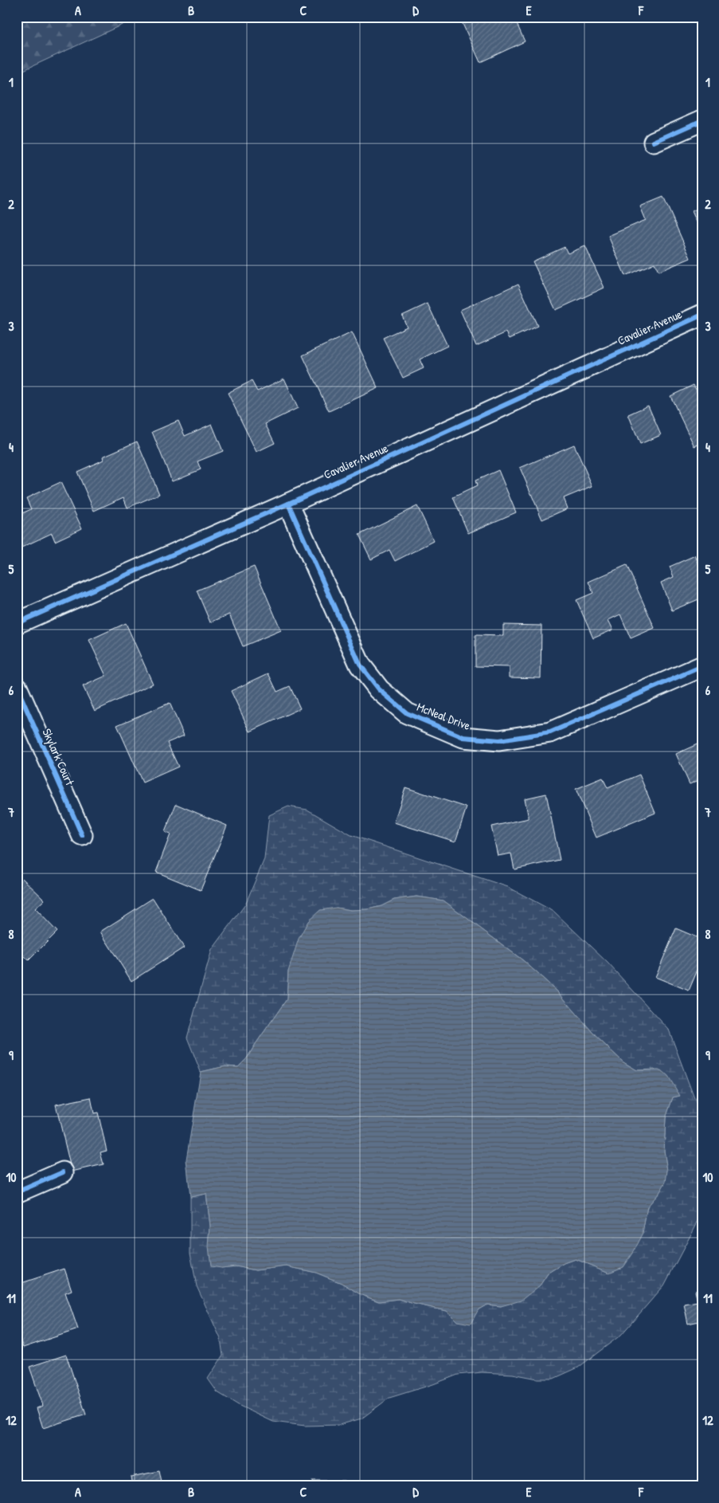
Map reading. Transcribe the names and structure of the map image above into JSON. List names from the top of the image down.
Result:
{
  "streets": {
    "street": ["Cavalier Avenue", "McNeal Drive", "Skylark Court"]
  },
  "crossings": [
    ["Cavalier Avenue", "McNeal Drive"]
  ],
  "grid": {
    "columns": [
      "A",
      "B",
      "C",
      "D",
      "E",
      "F"
    ],
    "rows": [
      "1",
      "2",
      "3",
      "4",
      "5",
      "6",
      "7",
      "8",
      "9",
      "10",
      "11",
      "12"
    ]
  }
}
